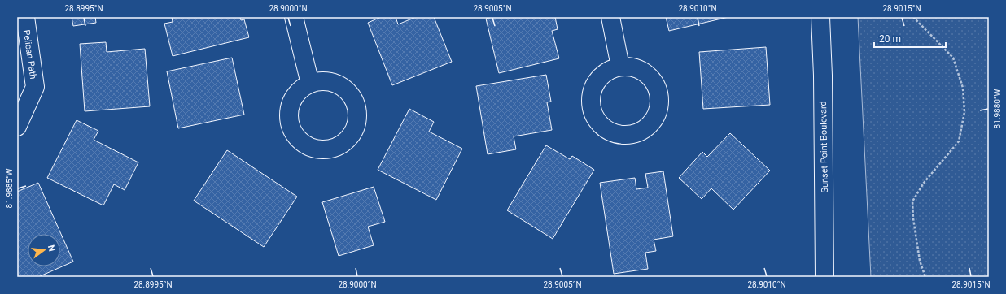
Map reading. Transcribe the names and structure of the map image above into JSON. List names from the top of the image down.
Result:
{
  "streets": {
    "street": ["Pelican Path", "Sunset Point Boulevard"]
  },
  "scale_bar": "20 m",
  "north": "right",
  "coordinates": [
    "28.8995°N",
    "28.9000°N",
    "28.9005°N",
    "28.9010°N",
    "28.9015°N",
    "81.9880°W",
    "81.9885°W"
  ]
}
